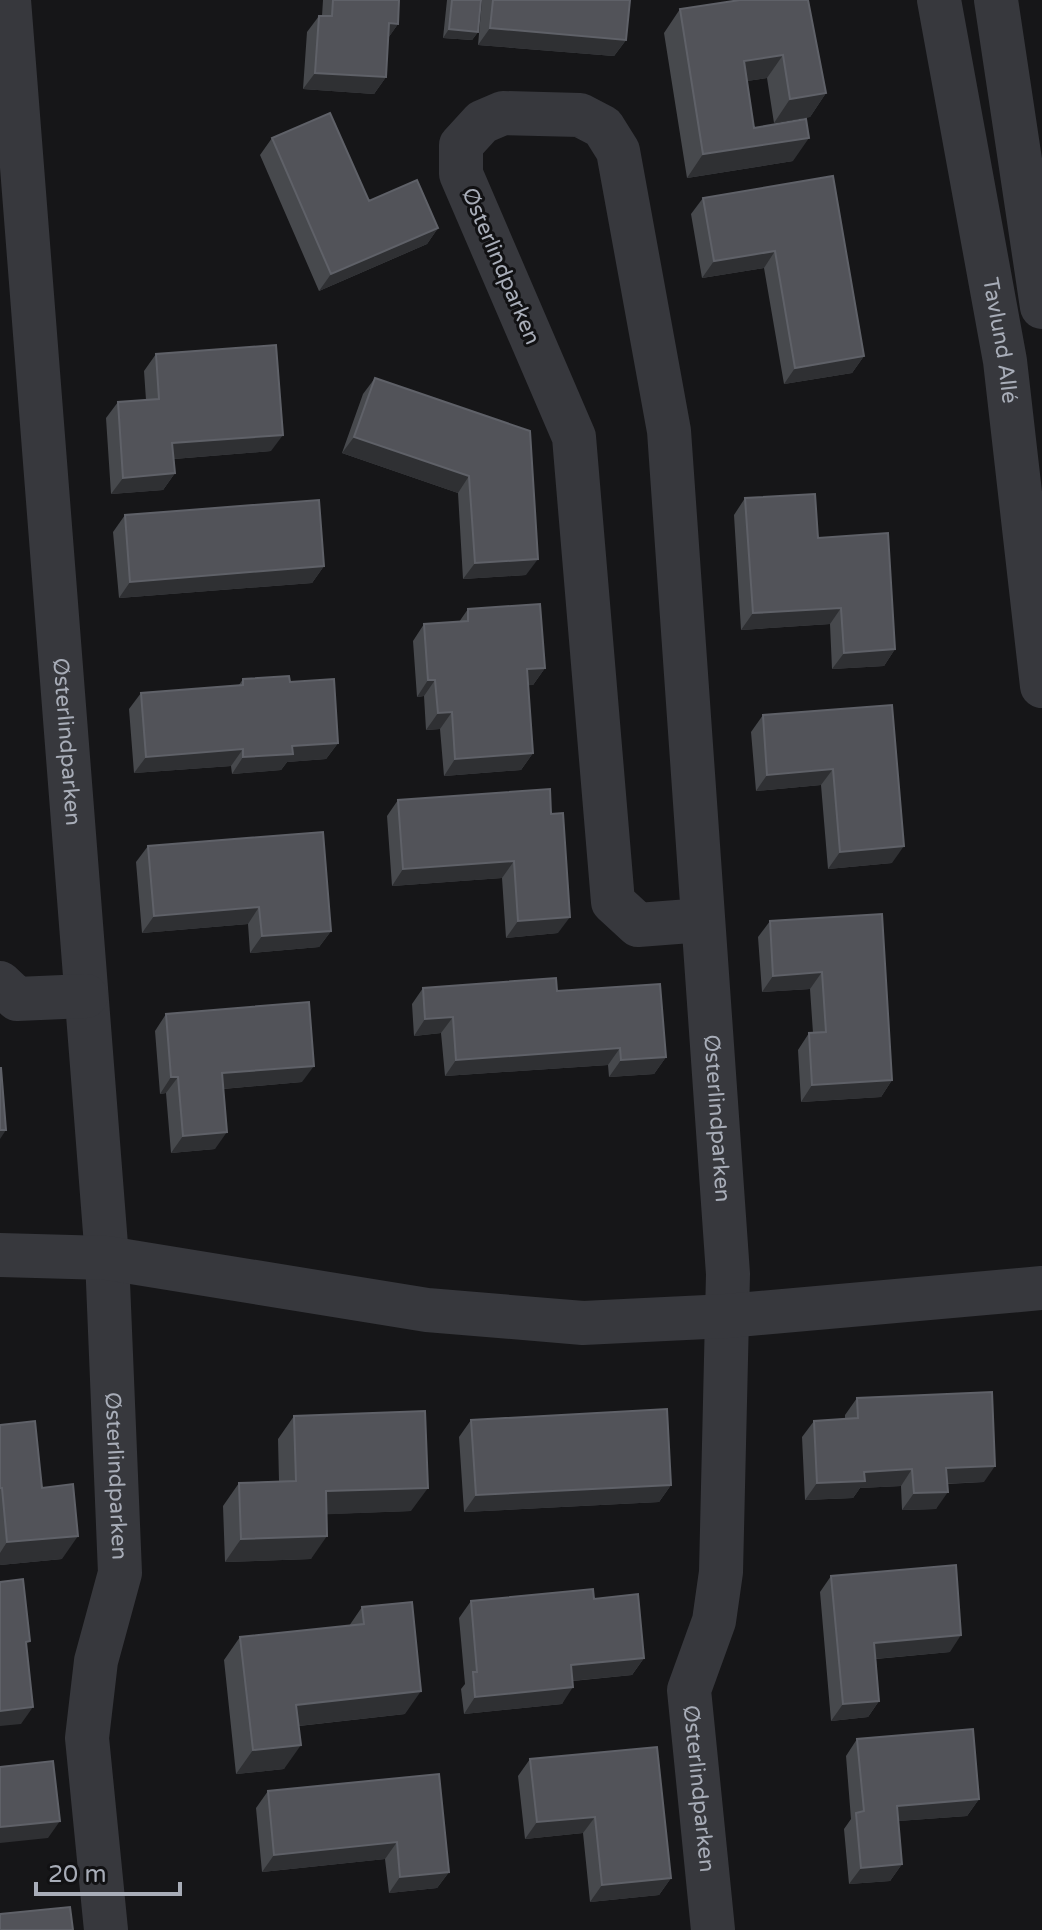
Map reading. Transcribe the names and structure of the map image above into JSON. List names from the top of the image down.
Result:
{
  "streets": {
    "street": ["Østerlindparken", "Tavlund Allé"]
  },
  "scale_bar": "20 m"
}
